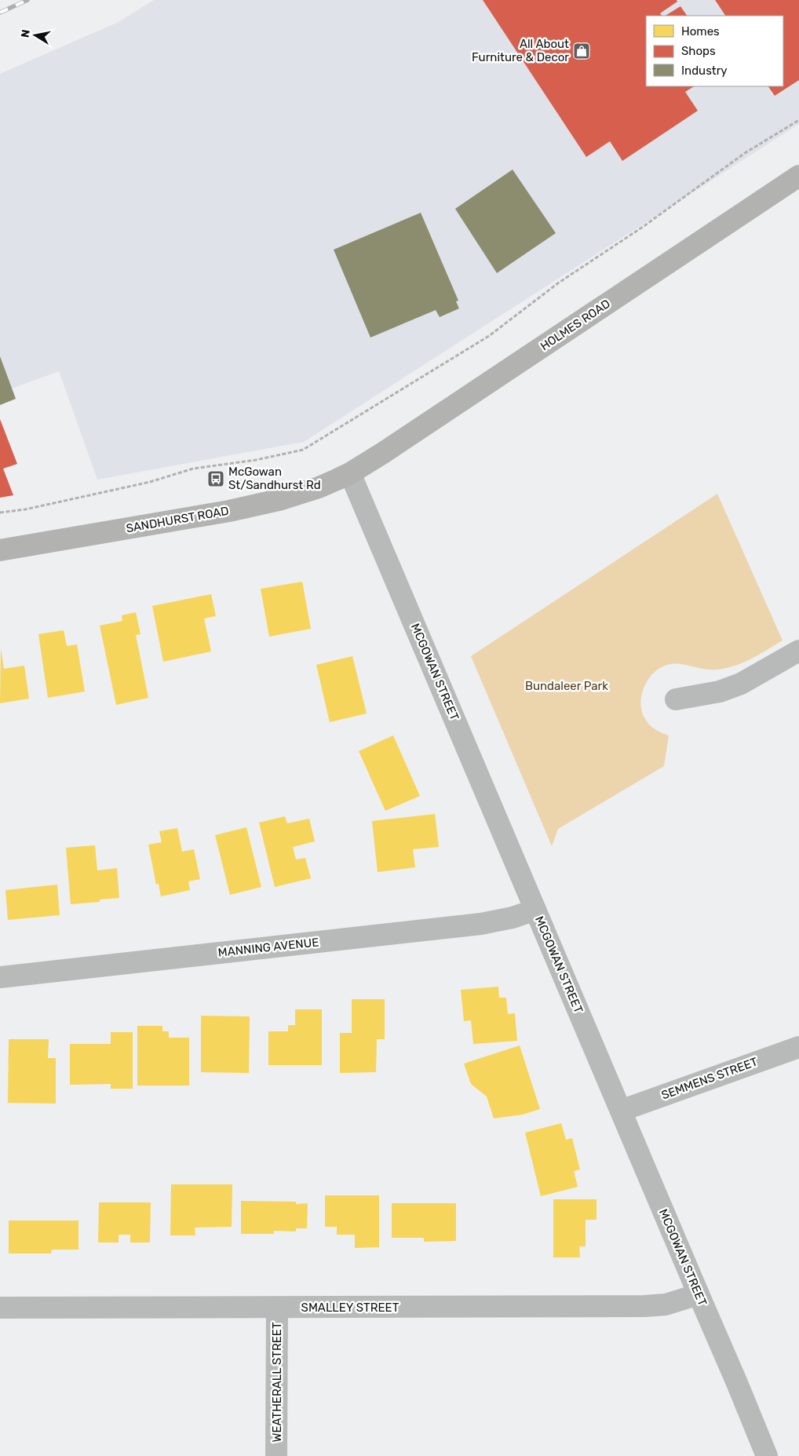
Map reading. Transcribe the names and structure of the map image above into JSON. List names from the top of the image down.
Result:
{
  "streets": {
    "main road": ["HOLMES ROAD", "SANDHURST ROAD"],
    "street": [
      "MCGOWAN STREET",
      "MANNING AVENUE",
      "SEMMENS STREET",
      "SMALLEY STREET",
      "WEATHERALL STREET"
    ]
  },
  "crossings": [
    ["HOLMES ROAD", "SANDHURST ROAD"],
    ["HOLMES ROAD", "MCGOWAN STREET"],
    ["SANDHURST ROAD", "MCGOWAN STREET"],
    ["MCGOWAN STREET", "MANNING AVENUE"],
    ["MCGOWAN STREET", "SEMMENS STREET"],
    ["MCGOWAN STREET", "SMALLEY STREET"],
    ["SMALLEY STREET", "WEATHERALL STREET"]
  ],
  "parks": ["Bundaleer Park"],
  "places": {
    "shop": ["All About Furniture & Decor"],
    "bus stop": ["McGowan St/Sandhurst Rd"]
  },
  "legend": ["Homes", "Shops", "Industry"],
  "north": "left"
}
